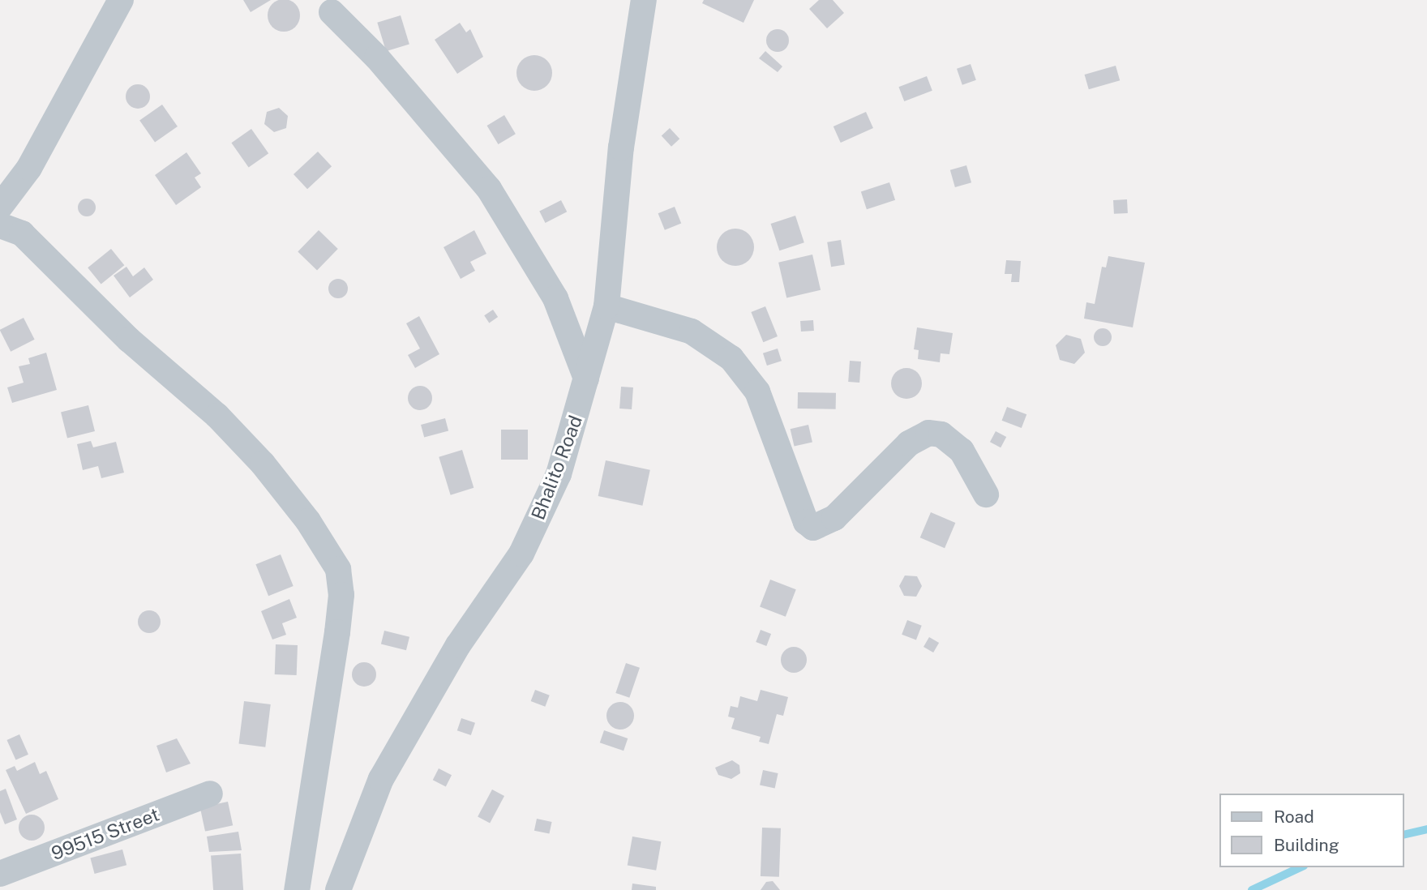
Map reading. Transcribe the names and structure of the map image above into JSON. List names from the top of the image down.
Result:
{
  "streets": {
    "street": ["Bhalito Road", "99515 Street"]
  },
  "legend": ["Road", "Building"]
}
